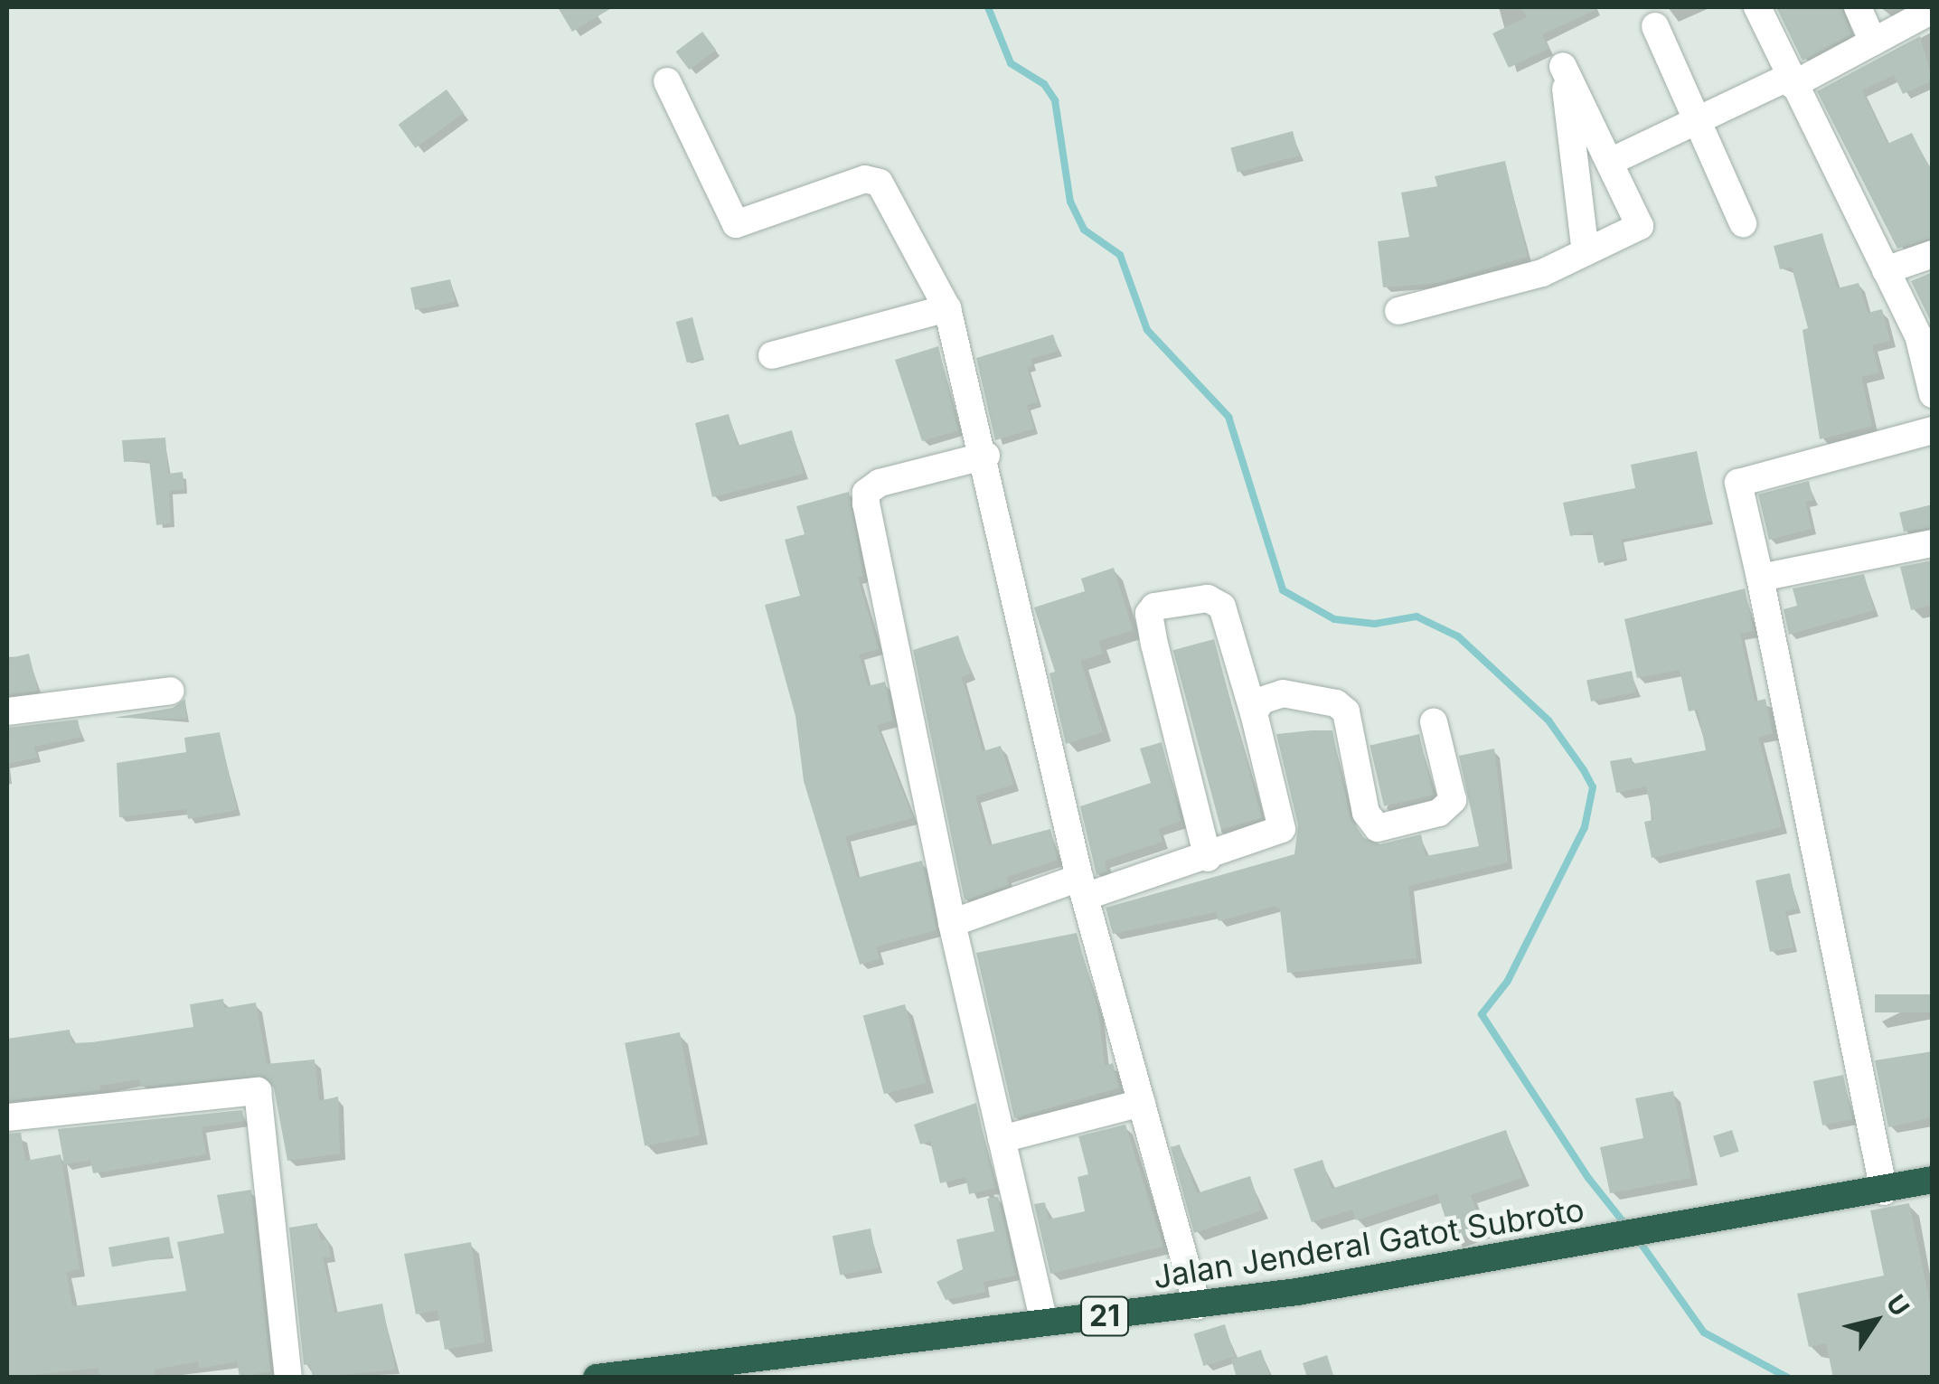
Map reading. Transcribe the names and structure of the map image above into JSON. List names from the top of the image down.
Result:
{
  "streets": {
    "highway": ["Jalan Jenderal Gatot Subroto", "21"]
  },
  "north": "top right"
}
